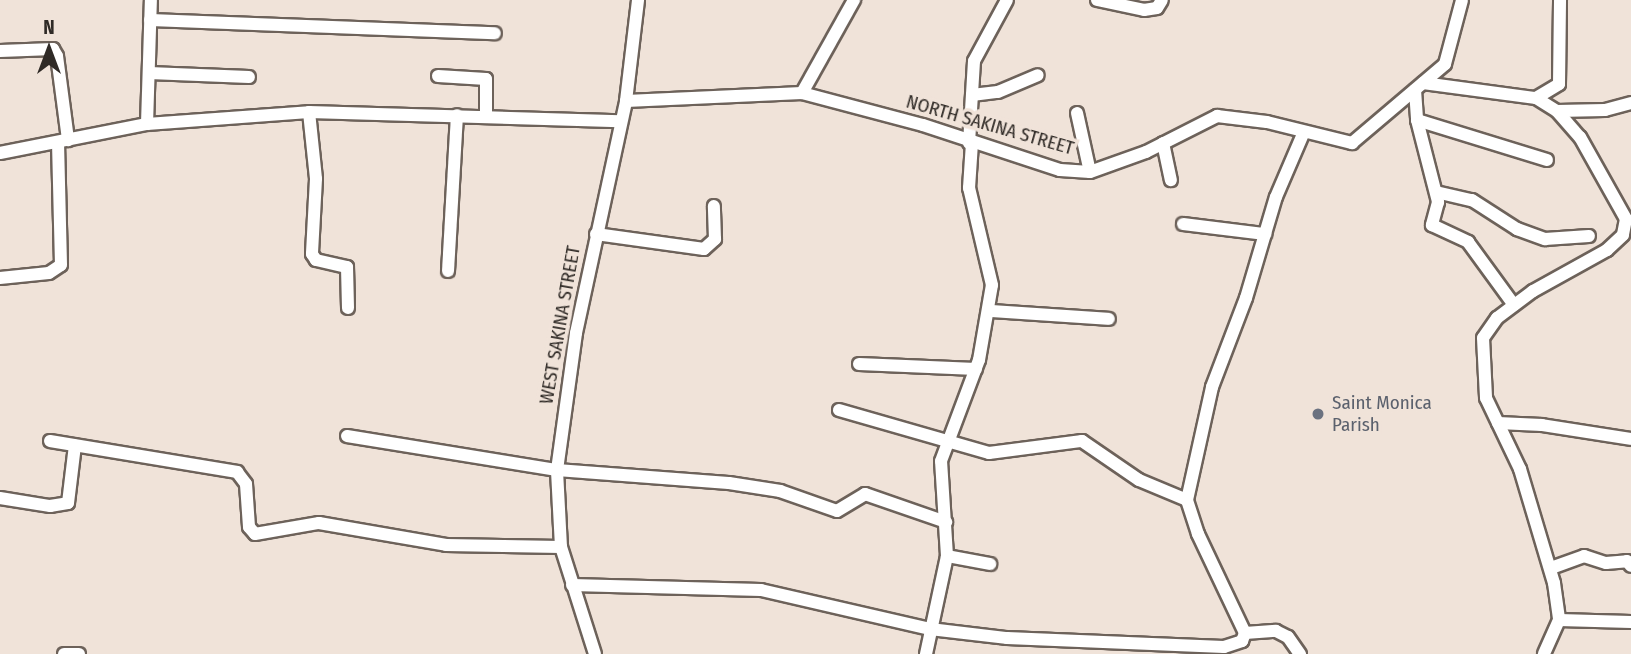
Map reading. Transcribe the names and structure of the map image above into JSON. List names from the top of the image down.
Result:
{
  "streets": {
    "street": ["NORTH SAKINA STREET", "WEST SAKINA STREET"]
  },
  "crossings": [
    ["NORTH SAKINA STREET", "WEST SAKINA STREET"]
  ],
  "places": ["Saint Monica Parish"],
  "north": "top"
}
